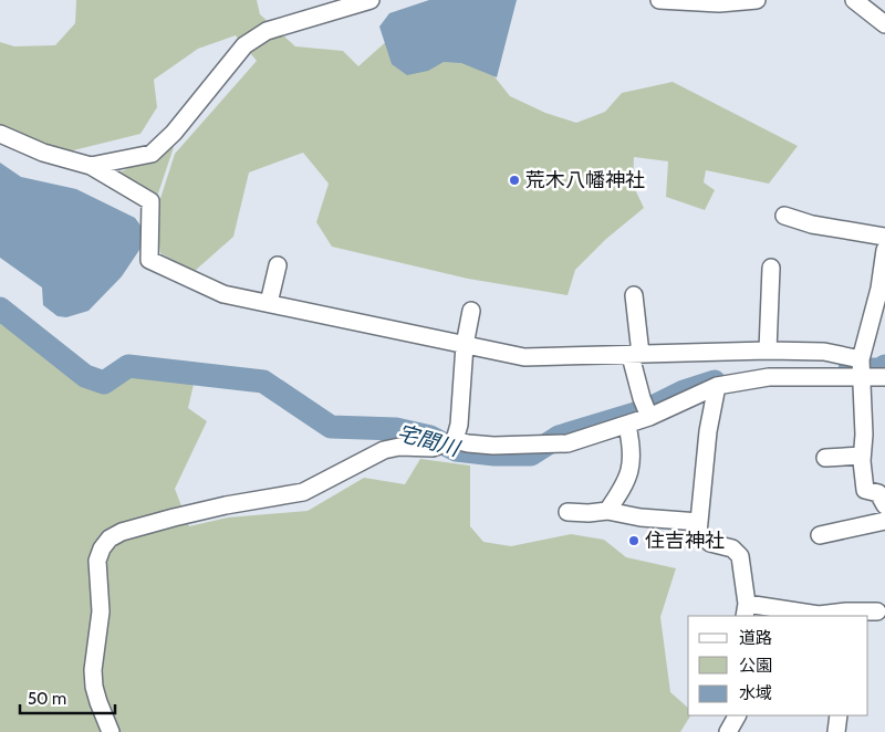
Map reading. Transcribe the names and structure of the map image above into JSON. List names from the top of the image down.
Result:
{
  "water": ["宅間川"],
  "places": ["荒木八幡神社", "住吉神社"],
  "legend": ["道路", "公園", "水域"],
  "scale_bar": "50 m"
}
